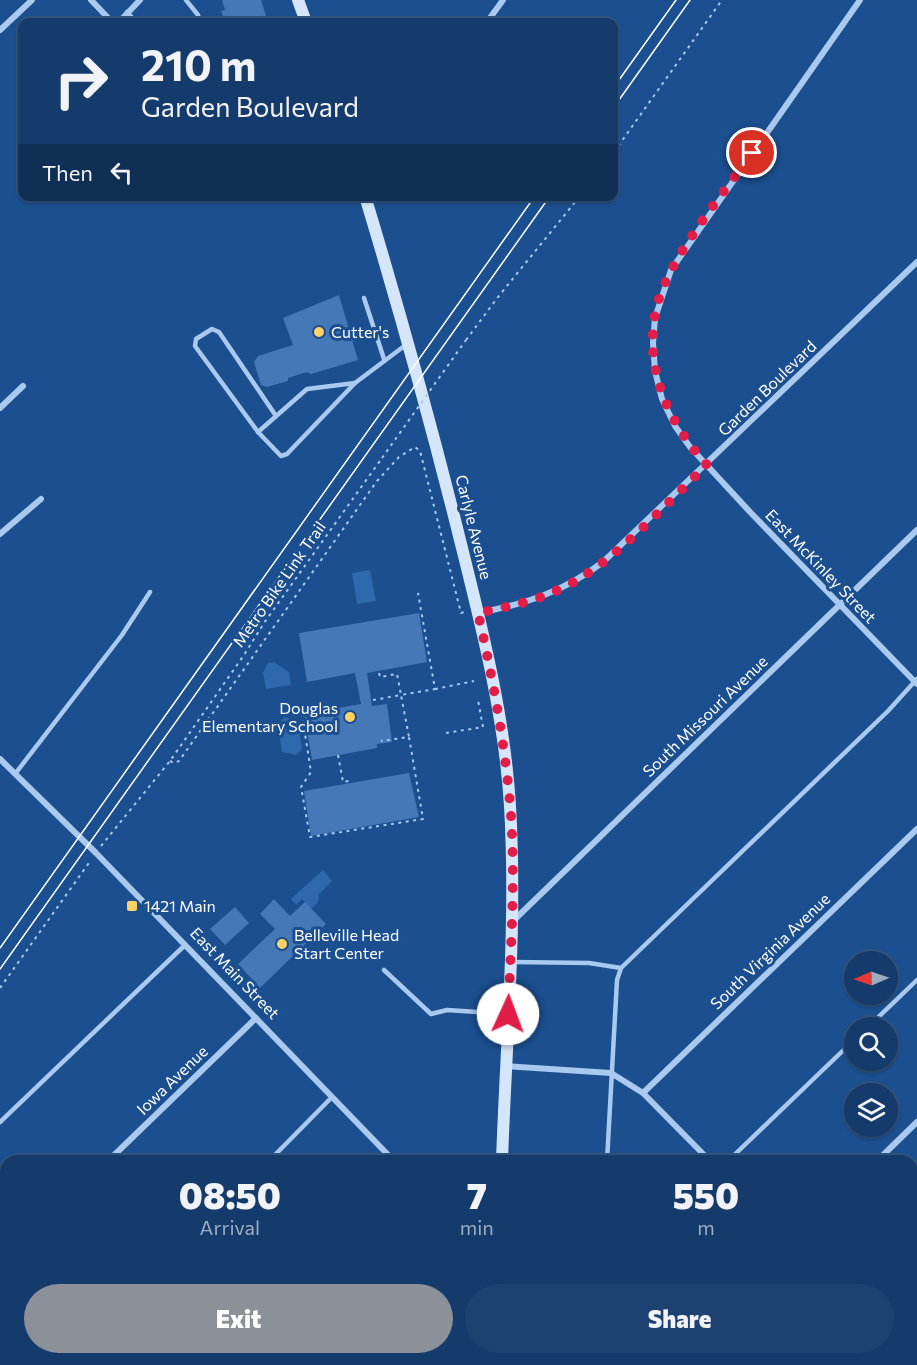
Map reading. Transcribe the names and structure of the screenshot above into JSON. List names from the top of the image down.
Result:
{
  "streets": {
    "main road": ["Carlyle Avenue"],
    "street": [
      "Garden Boulevard",
      "East McKinley Street",
      "South Missouri Avenue",
      "South Virginia Avenue",
      "East Main Street",
      "Iowa Avenue"
    ],
    "path": ["Metro Bike Link Trail"]
  },
  "crossings": [
    ["Garden Boulevard", "Carlyle Avenue"],
    ["Garden Boulevard", "East McKinley Street"],
    ["Carlyle Avenue", "South Missouri Avenue"],
    ["East McKinley Street", "South Missouri Avenue"],
    ["Metro Bike Link Trail", "East Main Street"],
    ["East Main Street", "Iowa Avenue"]
  ],
  "places": {
    "other": ["Cutter's", "Douglas Elementary School", "Belleville Head Start Center"],
    "transit": ["1421 Main"]
  },
  "north": "left",
  "page": {
    "turn": ["210 m", "Garden Boulevard"],
    "then": "Then",
    "eta": [
      "08:50",
      "Arrival",
      "7",
      "min",
      "550",
      "m"
    ],
    "buttons": ["Exit", "Share"]
  }
}
